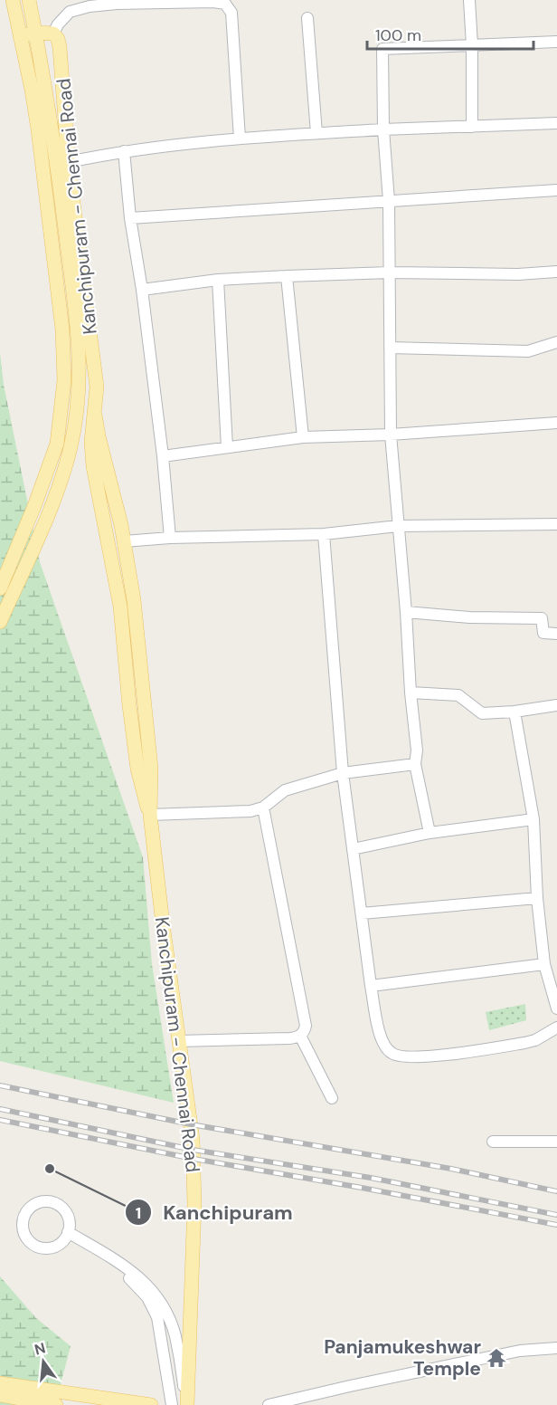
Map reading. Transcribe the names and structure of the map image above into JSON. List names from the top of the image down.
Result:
{
  "streets": {
    "main road": ["Kanchipuram - Chennai Road"]
  },
  "places": {
    "other": ["Kanchipuram"],
    "temple": ["Panjamukeshwar Temple"]
  },
  "scale_bar": "100 m",
  "north": "top"
}
